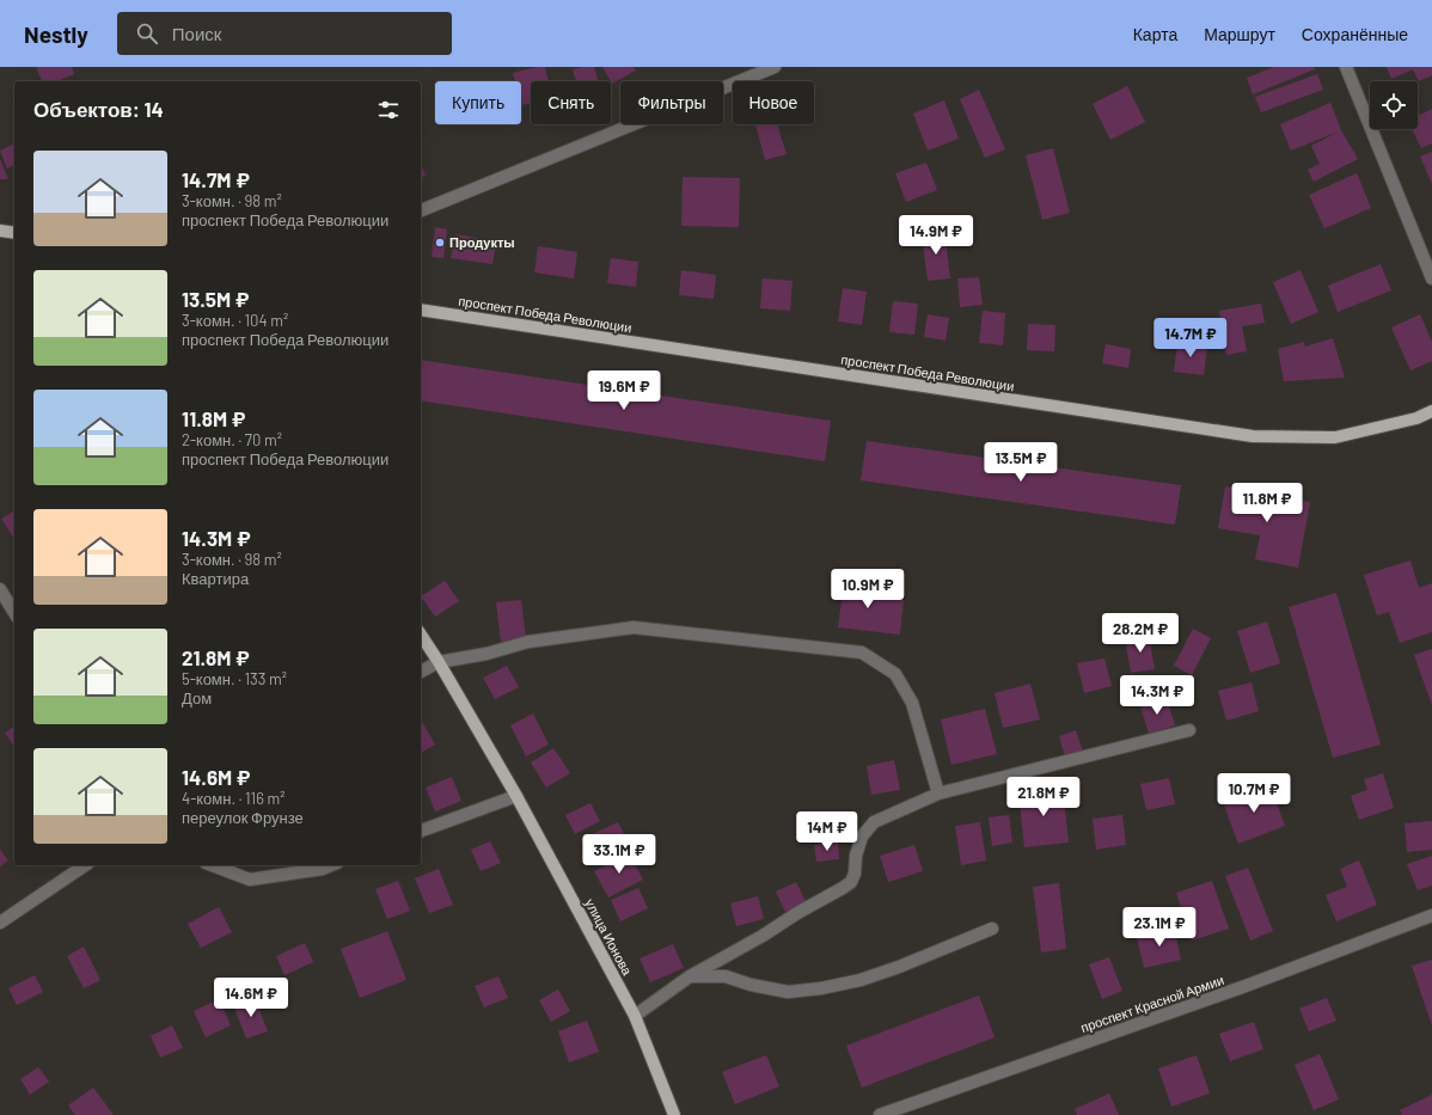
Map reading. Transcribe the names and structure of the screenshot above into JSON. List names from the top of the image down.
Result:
{
  "streets": {
    "main road": ["проспект Победа Революции", "улица Ионова"],
    "street": ["проспект Красной Армии"]
  },
  "places": ["Продукты"],
  "page": {
    "header": "Nestly",
    "search": "Поиск",
    "nav": ["Карта", "Маршрут", "Сохранённые"],
    "chip": [
      "Купить",
      "Снять",
      "Фильтры",
      "Новое"
    ],
    "heading": "Объектов: 14",
    "list": [
      {
        "name": "14.7M ₽",
        "note": "3-комн. · 98 m² · проспект Победа Революции"
      },
      {
        "name": "13.5M ₽",
        "note": "3-комн. · 104 m² · проспект Победа Революции"
      },
      {
        "name": "11.8M ₽",
        "note": "2-комн. · 70 m² · проспект Победа Революции"
      },
      {
        "name": "14.3M ₽",
        "note": "3-комн. · 98 m² · Квартира"
      },
      {
        "name": "21.8M ₽",
        "note": "5-комн. · 133 m² · Дом"
      },
      {
        "name": "14.6M ₽",
        "note": "4-комн. · 116 m² · переулок Фрунзе"
      }
    ],
    "price": [
      "14.9M ₽",
      "14.7M ₽",
      "19.6M ₽",
      "13.5M ₽",
      "11.8M ₽",
      "10.9M ₽",
      "28.2M ₽",
      "14.3M ₽",
      "10.7M ₽",
      "21.8M ₽",
      "14M ₽",
      "33.1M ₽",
      "23.1M ₽",
      "14.6M ₽"
    ]
  }
}
